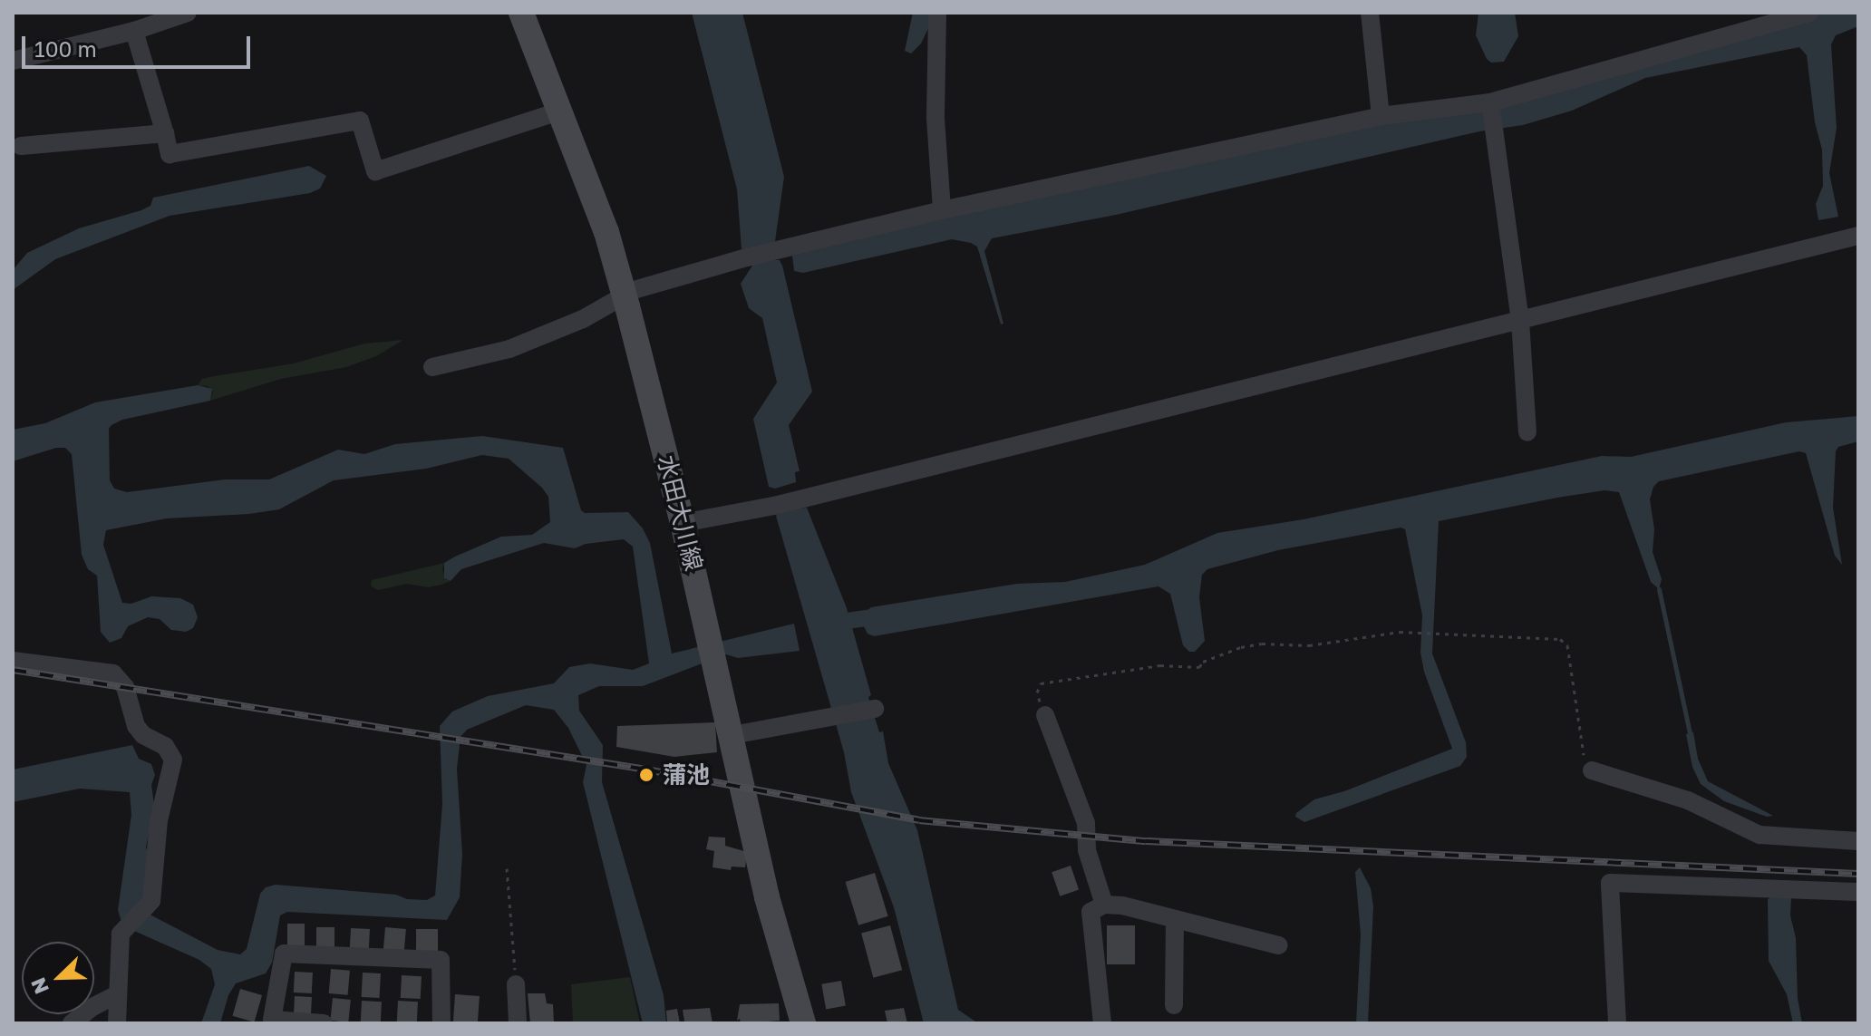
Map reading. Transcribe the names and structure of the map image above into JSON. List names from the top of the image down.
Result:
{
  "streets": {
    "main road": ["水田大川線"]
  },
  "places": ["蒲池"],
  "scale_bar": "100 m",
  "north": "bottom left"
}
